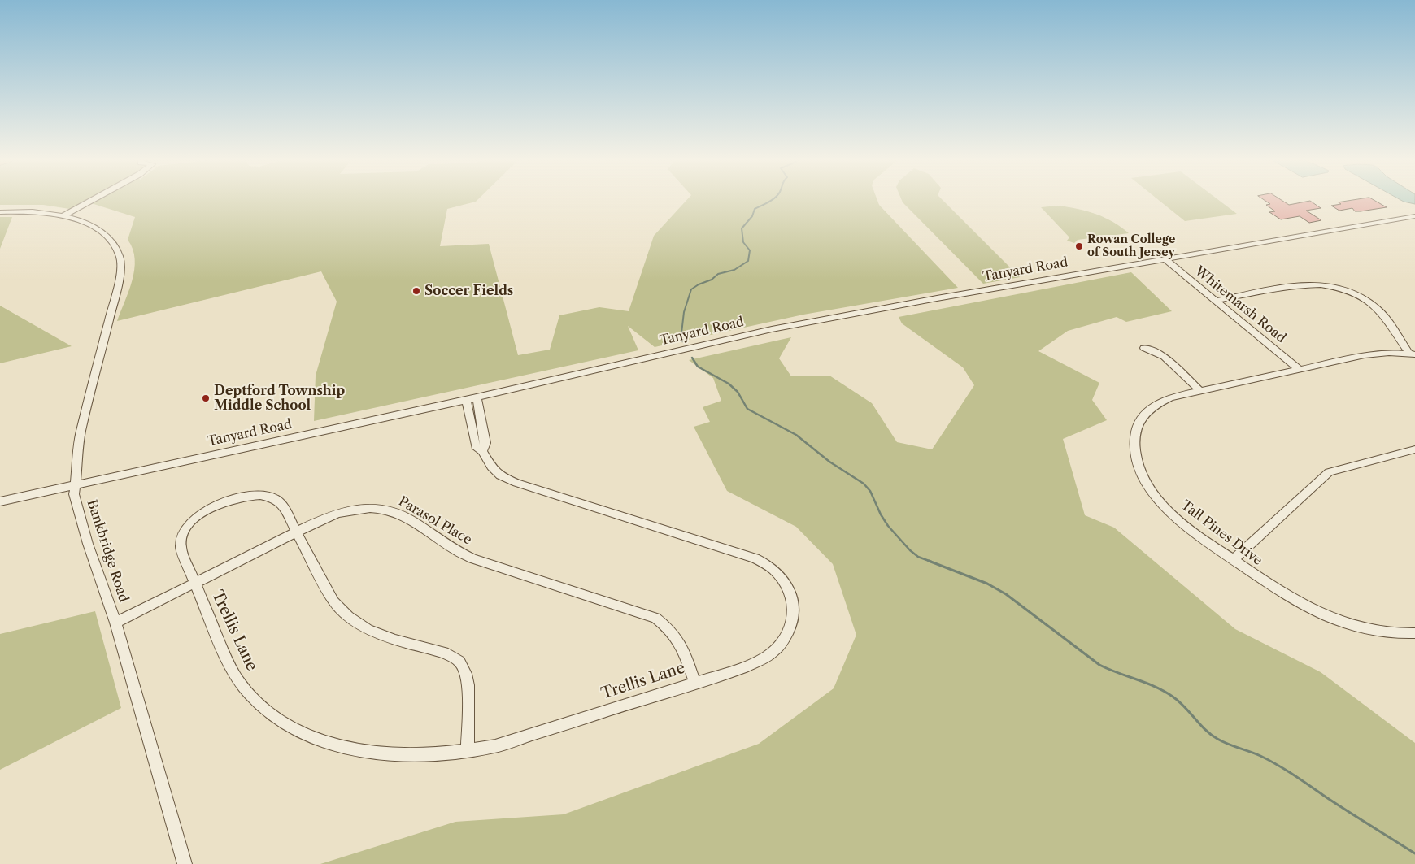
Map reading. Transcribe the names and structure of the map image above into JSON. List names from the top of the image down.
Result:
{
  "streets": {
    "street": [
      "Tanyard Road",
      "Whitemarsh Road",
      "Parasol Place",
      "Tall Pines Drive",
      "Bankbridge Road",
      "Trellis Lane"
    ]
  },
  "crossings": [
    ["Tanyard Road", "Whitemarsh Road"],
    ["Tanyard Road", "Bankbridge Road"],
    ["Tanyard Road", "Trellis Lane"],
    ["Whitemarsh Road", "Tall Pines Drive"],
    ["Parasol Place", "Bankbridge Road"],
    ["Parasol Place", "Trellis Lane"]
  ],
  "places": ["Rowan College of South Jersey", "Soccer Fields", "Deptford Township Middle School"]
}
